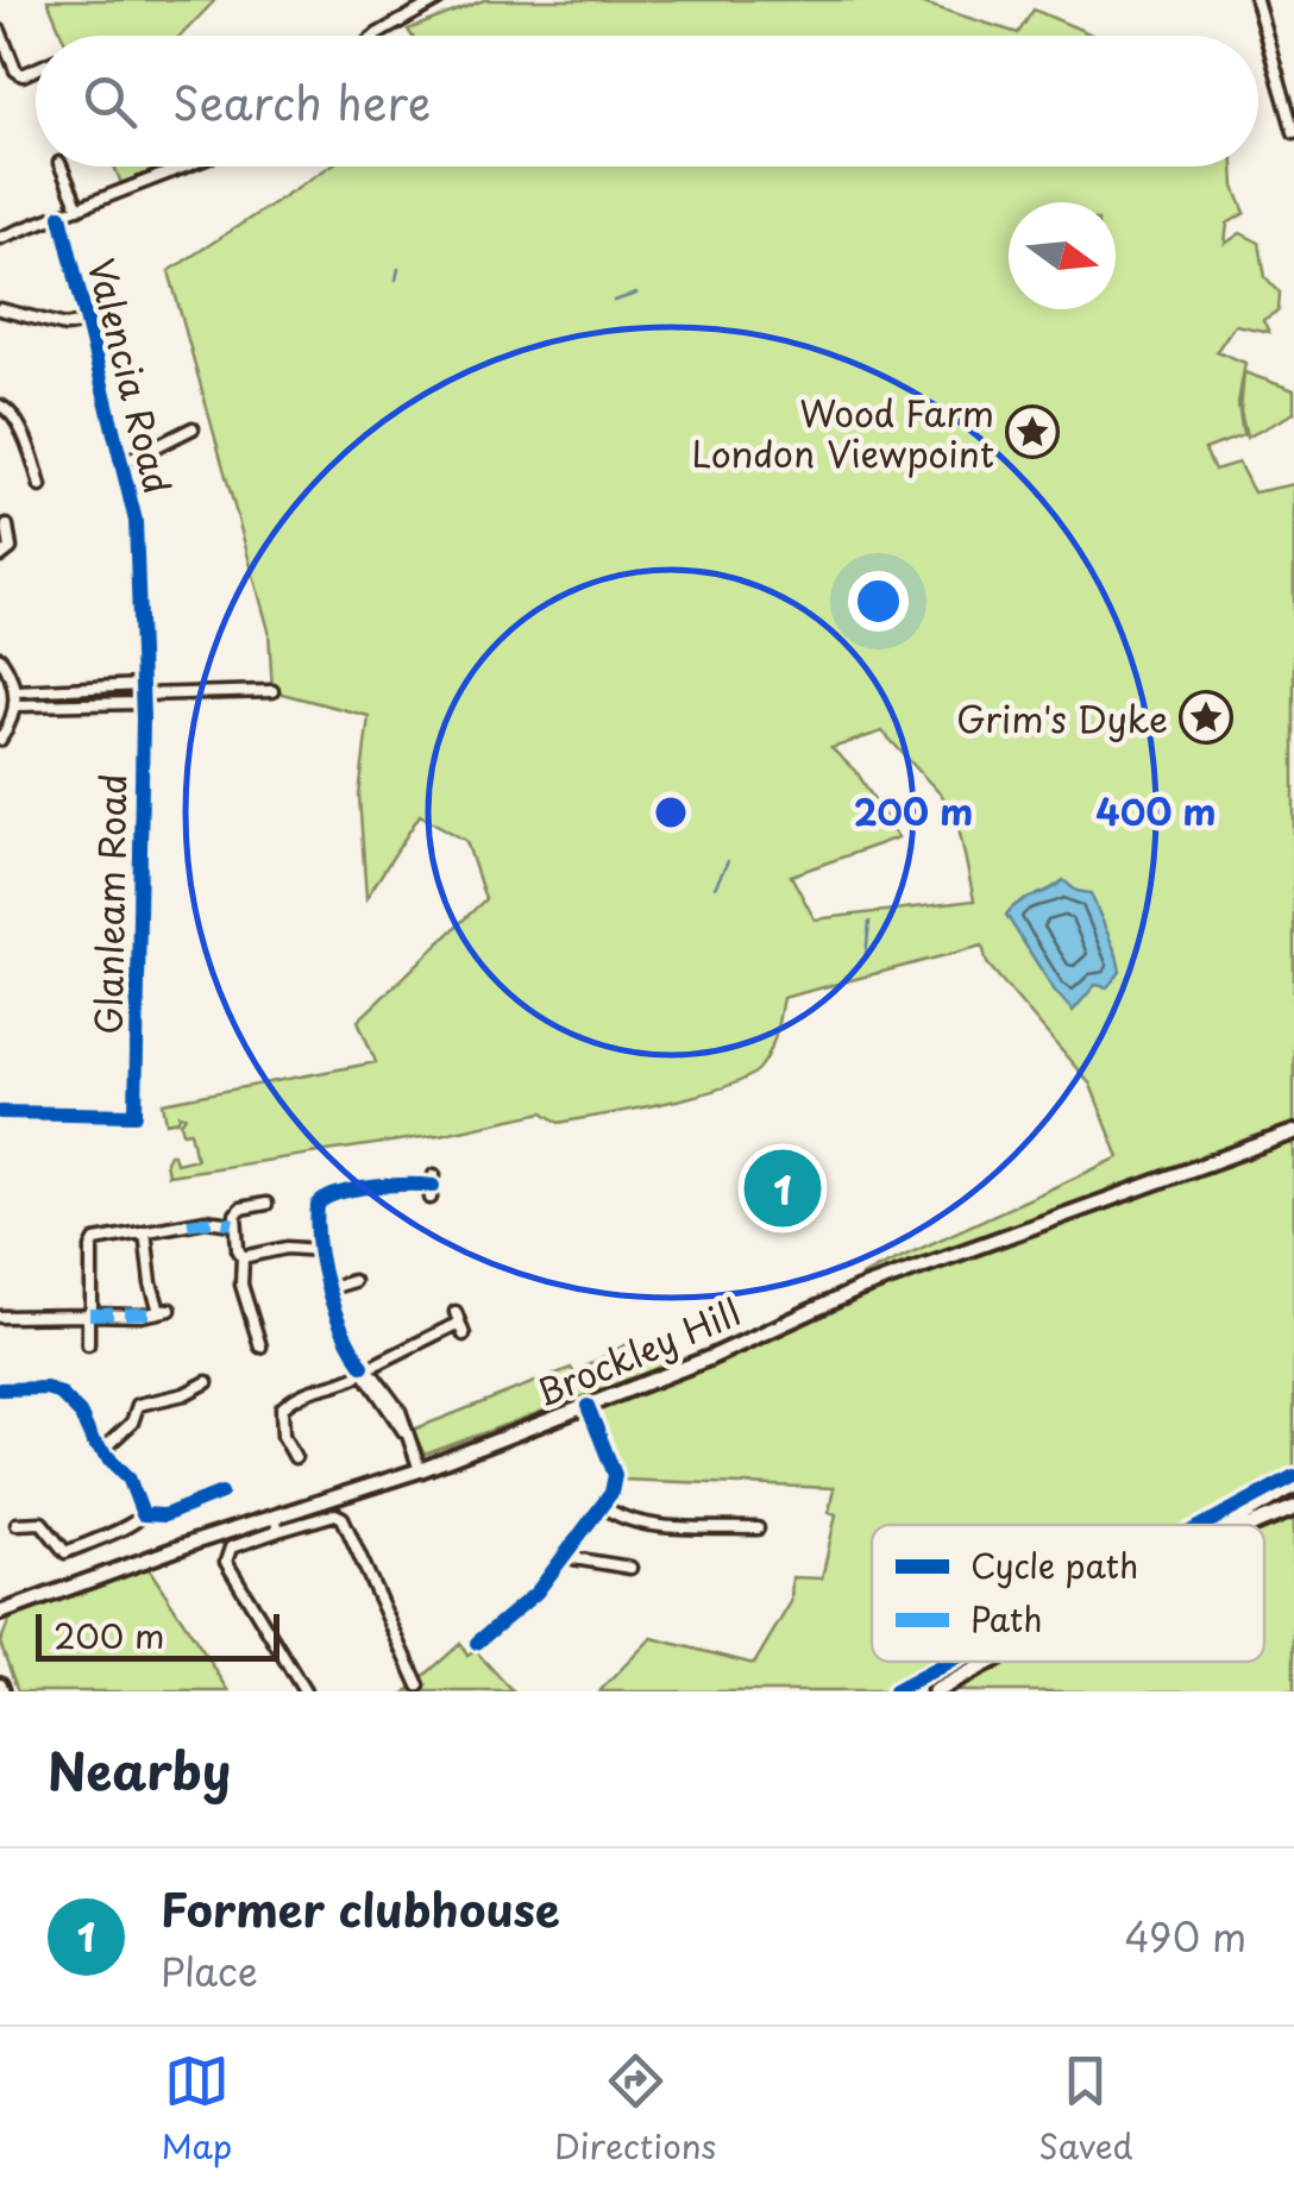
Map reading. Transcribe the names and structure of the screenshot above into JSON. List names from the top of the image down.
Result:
{
  "streets": {
    "main road": ["Brockley Hill"],
    "street": ["Valencia Road", "Glanleam Road"]
  },
  "crossings": [
    ["Valencia Road", "Glanleam Road"]
  ],
  "places": {
    "place": ["Wood Farm London Viewpoint", "Grim's Dyke"]
  },
  "legend": ["Cycle path", "Path"],
  "scale_bar": "200 m",
  "north": "right",
  "page": {
    "search": "Search here",
    "pins": "1",
    "scale": "200 m",
    "heading": "Nearby",
    "list": [
      {
        "mark": "1",
        "name": "Former clubhouse",
        "note": "Place",
        "value": "490 m"
      }
    ],
    "nav": ["Map", "Directions", "Saved"]
  },
  "rings": ["200 m", "400 m"]
}
